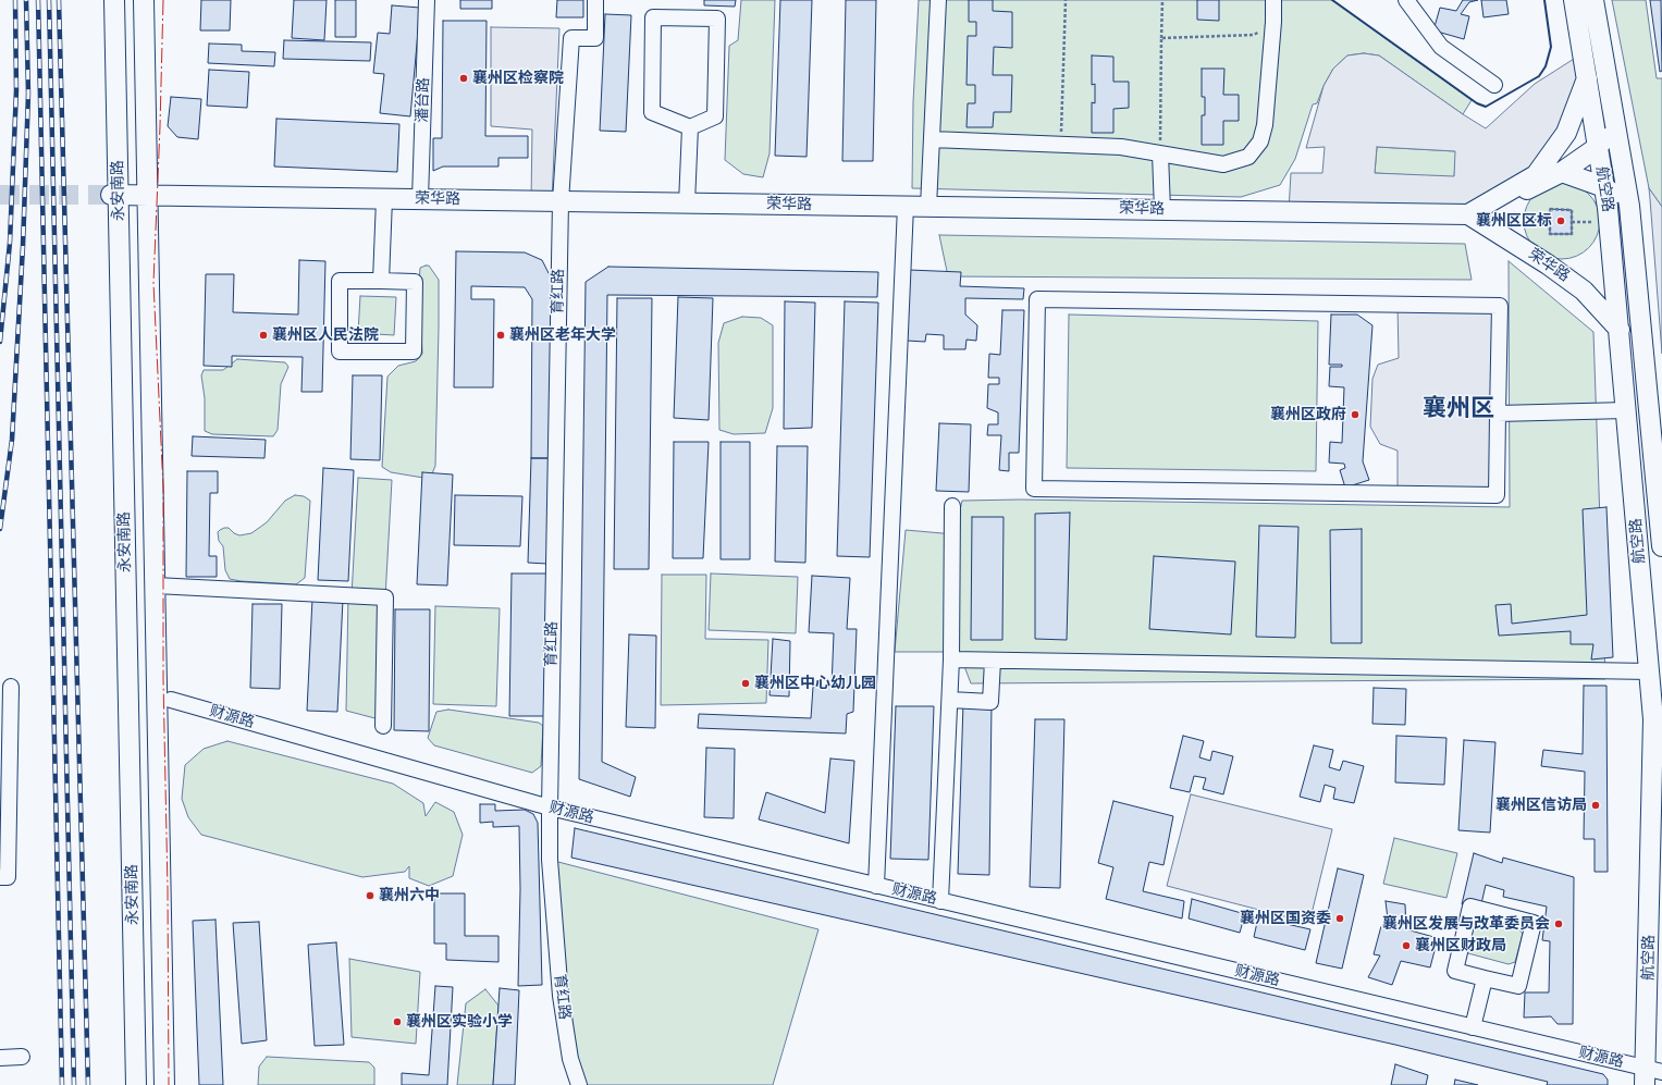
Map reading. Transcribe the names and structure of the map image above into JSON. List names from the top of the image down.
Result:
{
  "streets": {
    "main road": ["航空路", "永安南路", "荣华路"],
    "street": ["潘台路", "育红路", "财源路"]
  },
  "crossings": [
    ["潘台路", "荣华路"],
    ["航空路", "荣华路"],
    ["航空路", "财源路"],
    ["永安南路", "荣华路"],
    ["荣华路", "育红路"],
    ["育红路", "财源路"]
  ],
  "districts": ["襄州区"],
  "places": [
    "襄州区检察院",
    "襄州区区标",
    "襄州区人民法院",
    "襄州区老年大学",
    "襄州区政府",
    "襄州区中心幼儿园",
    "襄州区信访局",
    "襄州六中",
    "襄州区国资委",
    "襄州区发展与改革委员会",
    "襄州区财政局",
    "襄州区实验小学"
  ]
}
